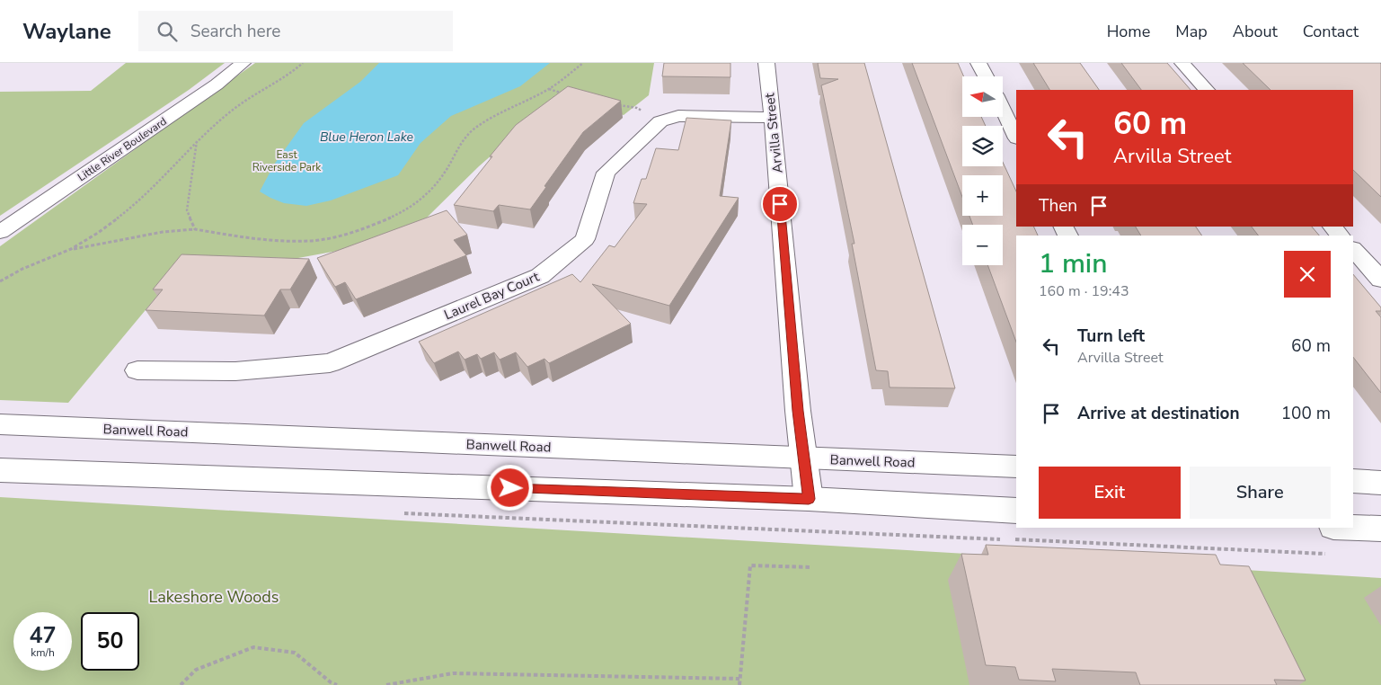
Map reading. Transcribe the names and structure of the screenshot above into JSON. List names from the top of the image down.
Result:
{
  "streets": {
    "street": [
      "Arvilla Street",
      "Little River Boulevard",
      "Laurel Bay Court",
      "Banwell Road"
    ]
  },
  "crossings": [
    ["Arvilla Street", "Laurel Bay Court"],
    ["Arvilla Street", "Banwell Road"]
  ],
  "water": ["Blue Heron Lake"],
  "parks": ["East Riverside Park", "Lakeshore Woods"],
  "north": "left",
  "page": {
    "header": "Waylane",
    "search": "Search here",
    "nav": [
      "Home",
      "Map",
      "About",
      "Contact"
    ],
    "map_buttons": ["+", "−"],
    "turn": ["60 m", "Arvilla Street"],
    "then": "Then",
    "heading": ["1 min", "160 m · 19:43"],
    "list": [
      {
        "name": "Turn left",
        "note": "Arvilla Street",
        "value": "60 m"
      },
      {
        "name": "Arrive at destination",
        "value": "100 m"
      }
    ],
    "buttons": ["Exit", "Share"],
    "speed": "47 km/h",
    "limit": "50"
  }
}
